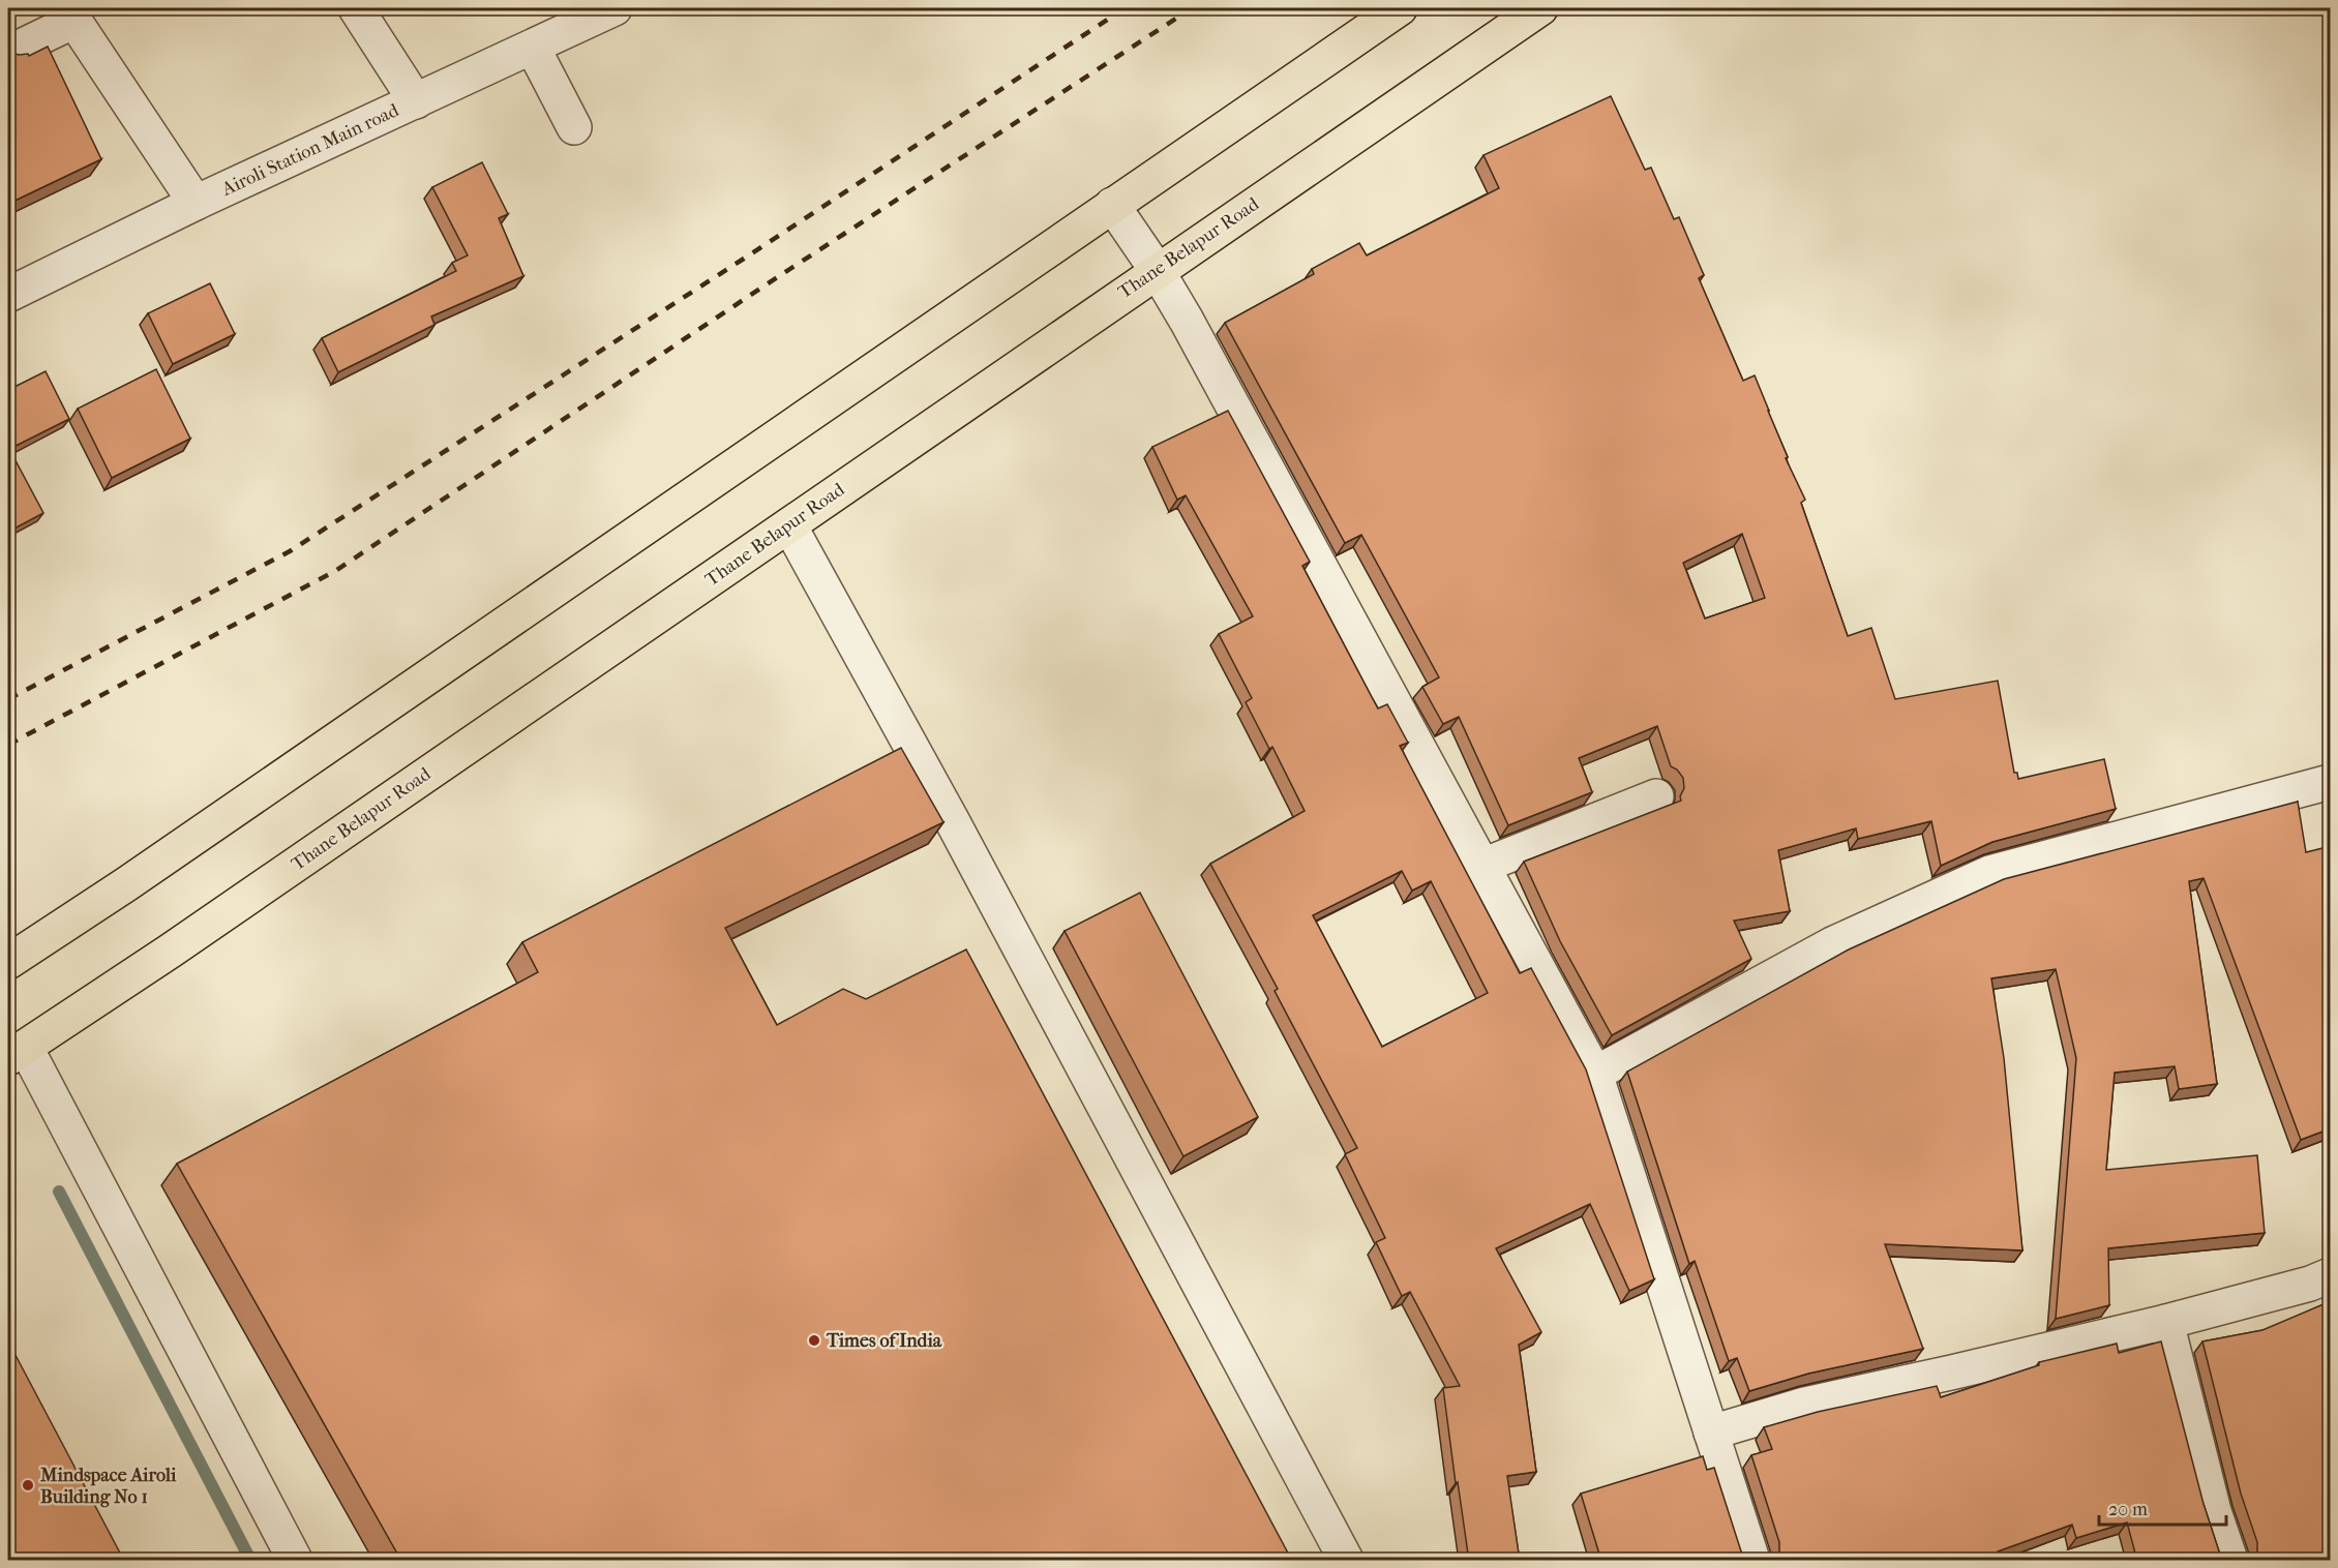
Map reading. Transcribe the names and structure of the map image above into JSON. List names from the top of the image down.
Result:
{
  "streets": {
    "main road": ["Thane Belapur Road"],
    "street": ["Airoli Station Main road"]
  },
  "places": ["Times of India", "Mindspace Airoli Building No 1"],
  "scale_bar": "20 m"
}
